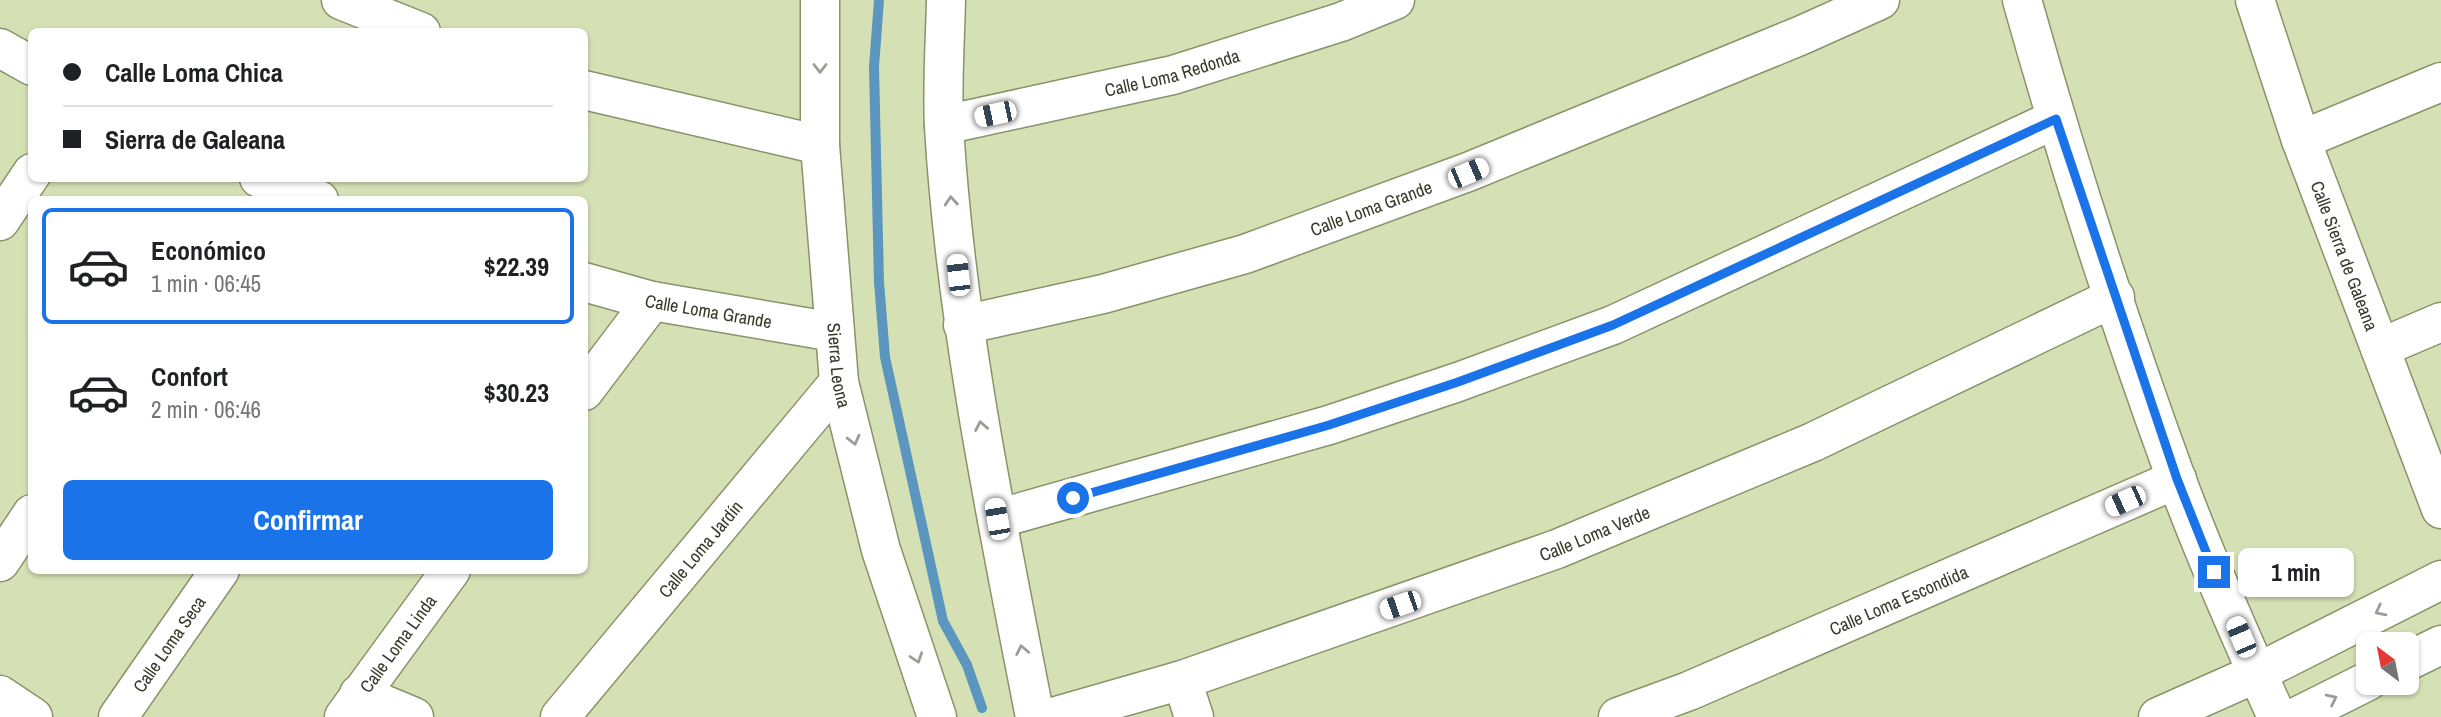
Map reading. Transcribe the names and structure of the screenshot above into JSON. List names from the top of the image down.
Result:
{
  "streets": {
    "street": [
      "Calle Loma Redonda",
      "Calle Loma Grande",
      "Calle Sierra de Galeana",
      "Sierra Leona",
      "Calle Loma Verde",
      "Calle Loma Jardín",
      "Calle Loma Escondida",
      "Calle Loma Linda",
      "Calle Loma Seca"
    ]
  },
  "crossings": [
    ["Calle Loma Grande", "Sierra Leona"],
    ["Sierra Leona", "Calle Loma Jardín"]
  ],
  "north": "top left",
  "page": {
    "banner": ["Calle Loma Chica", "Sierra de Galeana"],
    "list": [
      {
        "name": "Económico",
        "note": "1 min · 06:45",
        "value": "$22.39"
      },
      {
        "name": "Confort",
        "note": "2 min · 06:46",
        "value": "$30.23"
      }
    ],
    "buttons": "Confirmar",
    "bubble": "1 min"
  }
}
